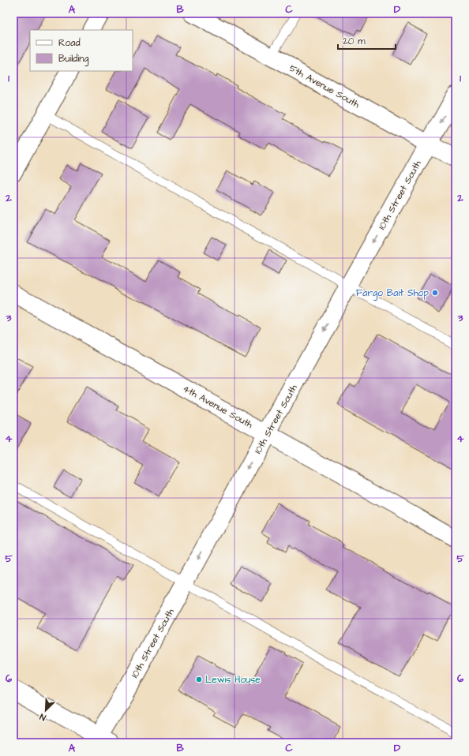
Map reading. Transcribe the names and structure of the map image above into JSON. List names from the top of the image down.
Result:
{
  "streets": {
    "street": ["5th Avenue South", "10th Street South", "4th Avenue South"]
  },
  "crossings": [
    ["5th Avenue South", "10th Street South"],
    ["10th Street South", "4th Avenue South"]
  ],
  "one_way": ["10th Street South"],
  "places": ["Fargo Bait Shop", "Lewis House"],
  "legend": ["Road", "Building"],
  "scale_bar": "20 m",
  "north": "bottom left",
  "grid": {
    "columns": [
      "A",
      "B",
      "C",
      "D"
    ],
    "rows": [
      "1",
      "2",
      "3",
      "4",
      "5",
      "6"
    ]
  }
}
